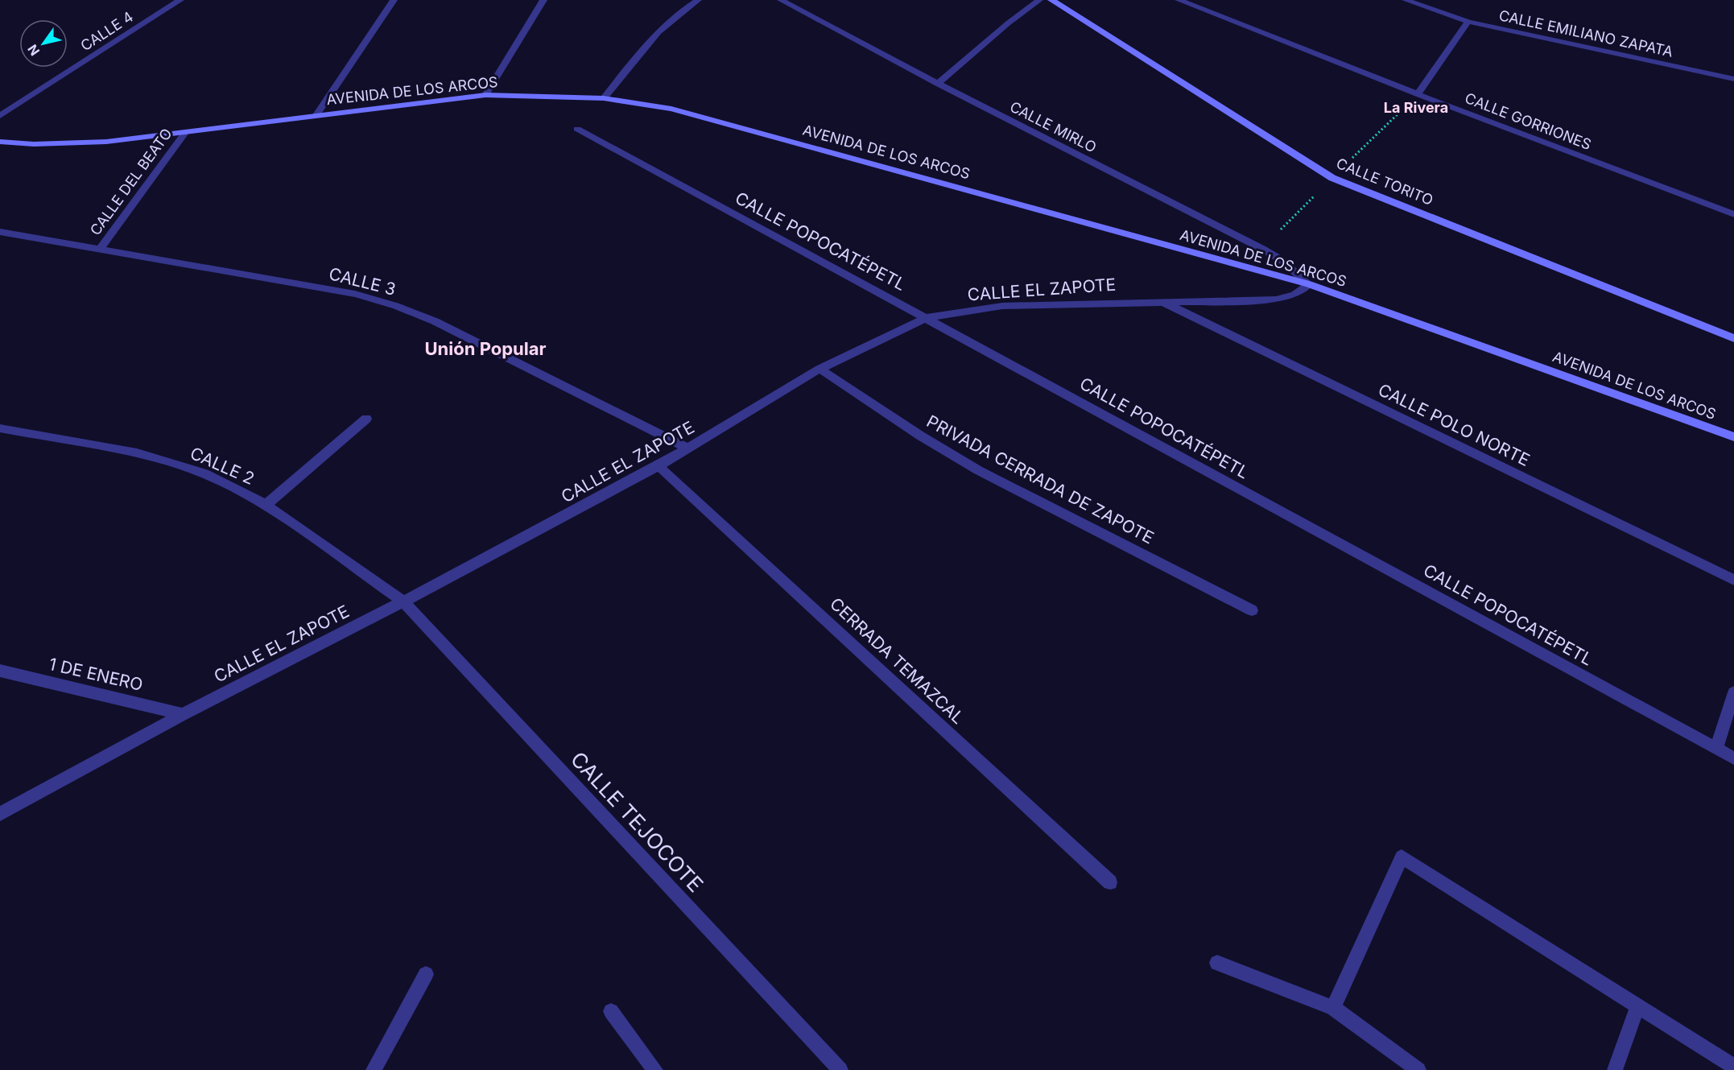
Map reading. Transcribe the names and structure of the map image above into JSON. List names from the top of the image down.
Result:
{
  "streets": {
    "main road": ["AVENIDA DE LOS ARCOS", "CALLE TORITO"],
    "street": [
      "CALLE 4",
      "CALLE EMILIANO ZAPATA",
      "CALLE GORRIONES",
      "CALLE MIRLO",
      "CALLE DEL BEATO",
      "CALLE POPOCATÉPETL",
      "CALLE 3",
      "CALLE EL ZAPOTE",
      "CALLE POLO NORTE",
      "CALLE 2",
      "PRIVADA CERRADA DE ZAPOTE",
      "CERRADA TEMAZCAL",
      "1 DE ENERO",
      "CALLE TEJOCOTE"
    ]
  },
  "crossings": [
    ["AVENIDA DE LOS ARCOS", "CALLE MIRLO"],
    ["AVENIDA DE LOS ARCOS", "CALLE DEL BEATO"],
    ["AVENIDA DE LOS ARCOS", "CALLE EL ZAPOTE"],
    ["CALLE MIRLO", "CALLE EL ZAPOTE"],
    ["CALLE DEL BEATO", "CALLE 3"],
    ["CALLE POPOCATÉPETL", "CALLE EL ZAPOTE"],
    ["CALLE 3", "CALLE EL ZAPOTE"],
    ["CALLE EL ZAPOTE", "CALLE POLO NORTE"],
    ["CALLE EL ZAPOTE", "CALLE 2"],
    ["CALLE EL ZAPOTE", "PRIVADA CERRADA DE ZAPOTE"],
    ["CALLE EL ZAPOTE", "CERRADA TEMAZCAL"],
    ["CALLE EL ZAPOTE", "1 DE ENERO"],
    ["CALLE EL ZAPOTE", "CALLE TEJOCOTE"],
    ["CALLE 2", "CALLE TEJOCOTE"]
  ],
  "districts": ["La Rivera", "Unión Popular"],
  "north": "bottom left"
}
